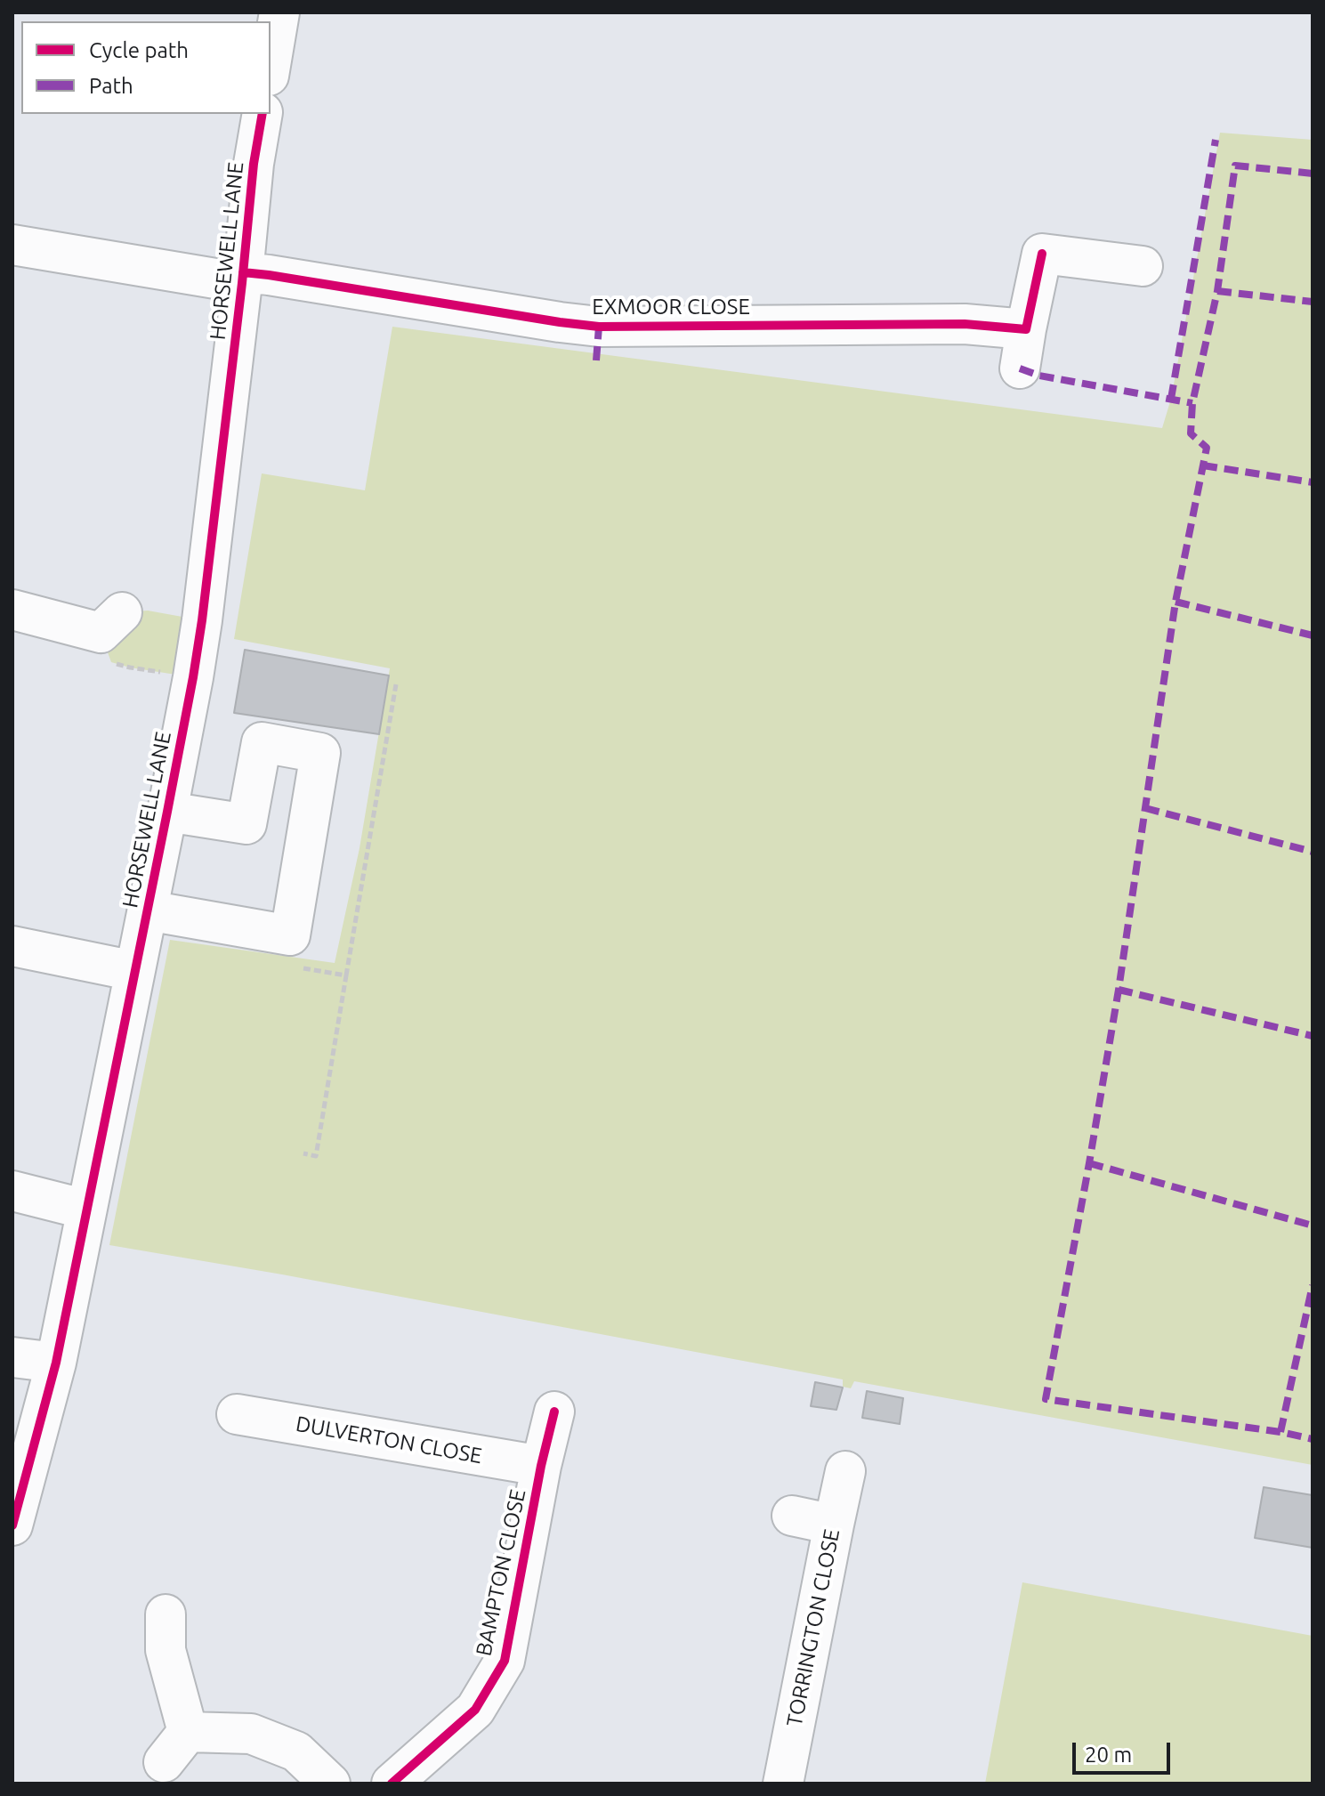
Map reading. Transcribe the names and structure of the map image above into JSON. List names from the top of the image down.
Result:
{
  "streets": {
    "street": [
      "HORSEWELL LANE",
      "EXMOOR CLOSE",
      "DULVERTON CLOSE",
      "BAMPTON CLOSE",
      "TORRINGTON CLOSE"
    ]
  },
  "crossings": [
    ["HORSEWELL LANE", "EXMOOR CLOSE"],
    ["DULVERTON CLOSE", "BAMPTON CLOSE"]
  ],
  "legend": ["Cycle path", "Path"],
  "scale_bar": "20 m"
}
